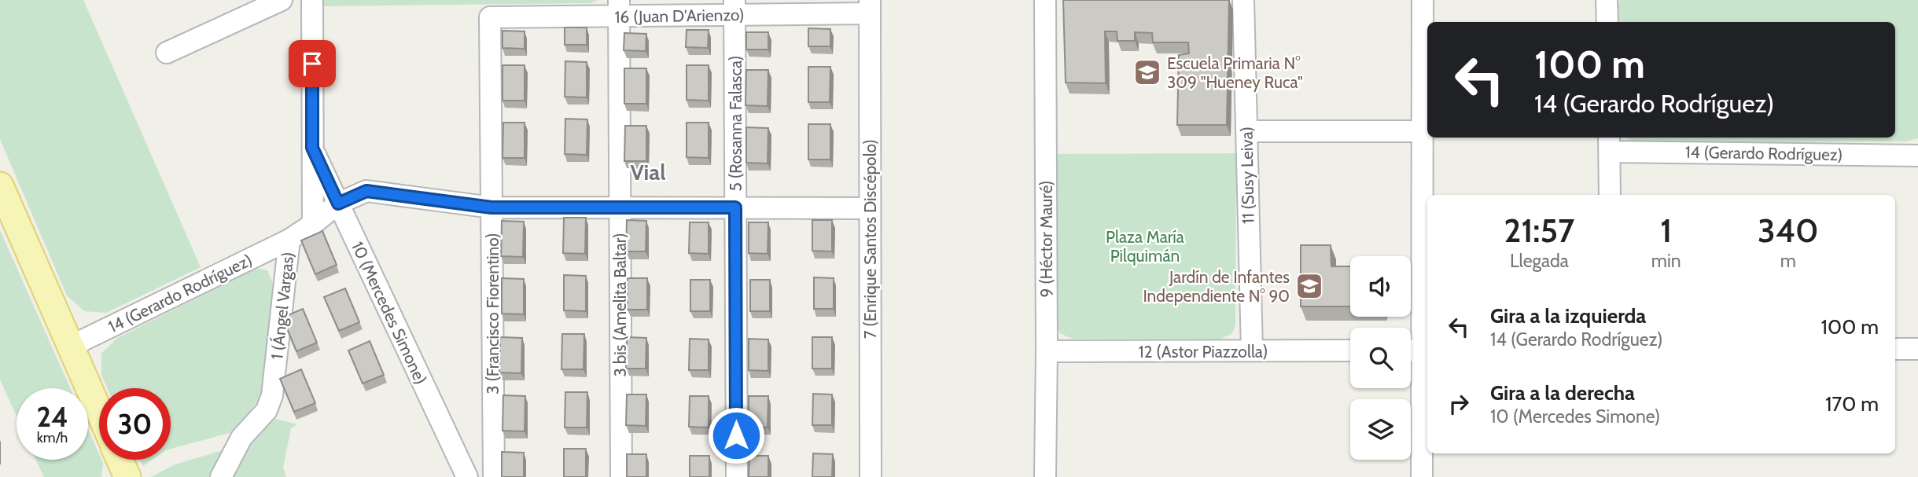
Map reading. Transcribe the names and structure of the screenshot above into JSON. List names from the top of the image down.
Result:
{
  "streets": {
    "street": [
      "16 (Juan D'Arienzo)",
      "5 (Rosanna Falasca)",
      "14 (Gerardo Rodríguez)",
      "11 (Susy Leiva)",
      "7 (Enrique Santos Discépolo)",
      "9 (Héctor Mauré)",
      "3 bis (Amelita Baltar)",
      "1 (Ángel Vargas)",
      "10 (Mercedes Simone)",
      "3 (Francisco Fiorentino)",
      "12 (Astor Piazzolla)"
    ]
  },
  "crossings": [
    ["16 (Juan D'Arienzo)", "5 (Rosanna Falasca)"],
    ["16 (Juan D'Arienzo)", "7 (Enrique Santos Discépolo)"],
    ["16 (Juan D'Arienzo)", "3 bis (Amelita Baltar)"],
    ["16 (Juan D'Arienzo)", "3 (Francisco Fiorentino)"],
    ["14 (Gerardo Rodríguez)", "1 (Ángel Vargas)"],
    ["11 (Susy Leiva)", "12 (Astor Piazzolla)"],
    ["9 (Héctor Mauré)", "12 (Astor Piazzolla)"]
  ],
  "districts": ["Vial"],
  "parks": ["Plaza María Pilquimán"],
  "places": {
    "school or university": ["Escuela Primaria N° 309 \"Hueney Ruca\"", "Jardín de Infantes Independiente N° 90"]
  },
  "page": {
    "turn": ["100 m", "14 (Gerardo Rodríguez)"],
    "eta": [
      "21:57",
      "Llegada",
      "1",
      "min",
      "340",
      "m"
    ],
    "list": [
      {
        "name": "Gira a la izquierda",
        "note": "14 (Gerardo Rodríguez)",
        "value": "100 m"
      },
      {
        "name": "Gira a la derecha",
        "note": "10 (Mercedes Simone)",
        "value": "170 m"
      }
    ],
    "speed": "24 km/h",
    "limit": "30"
  }
}
